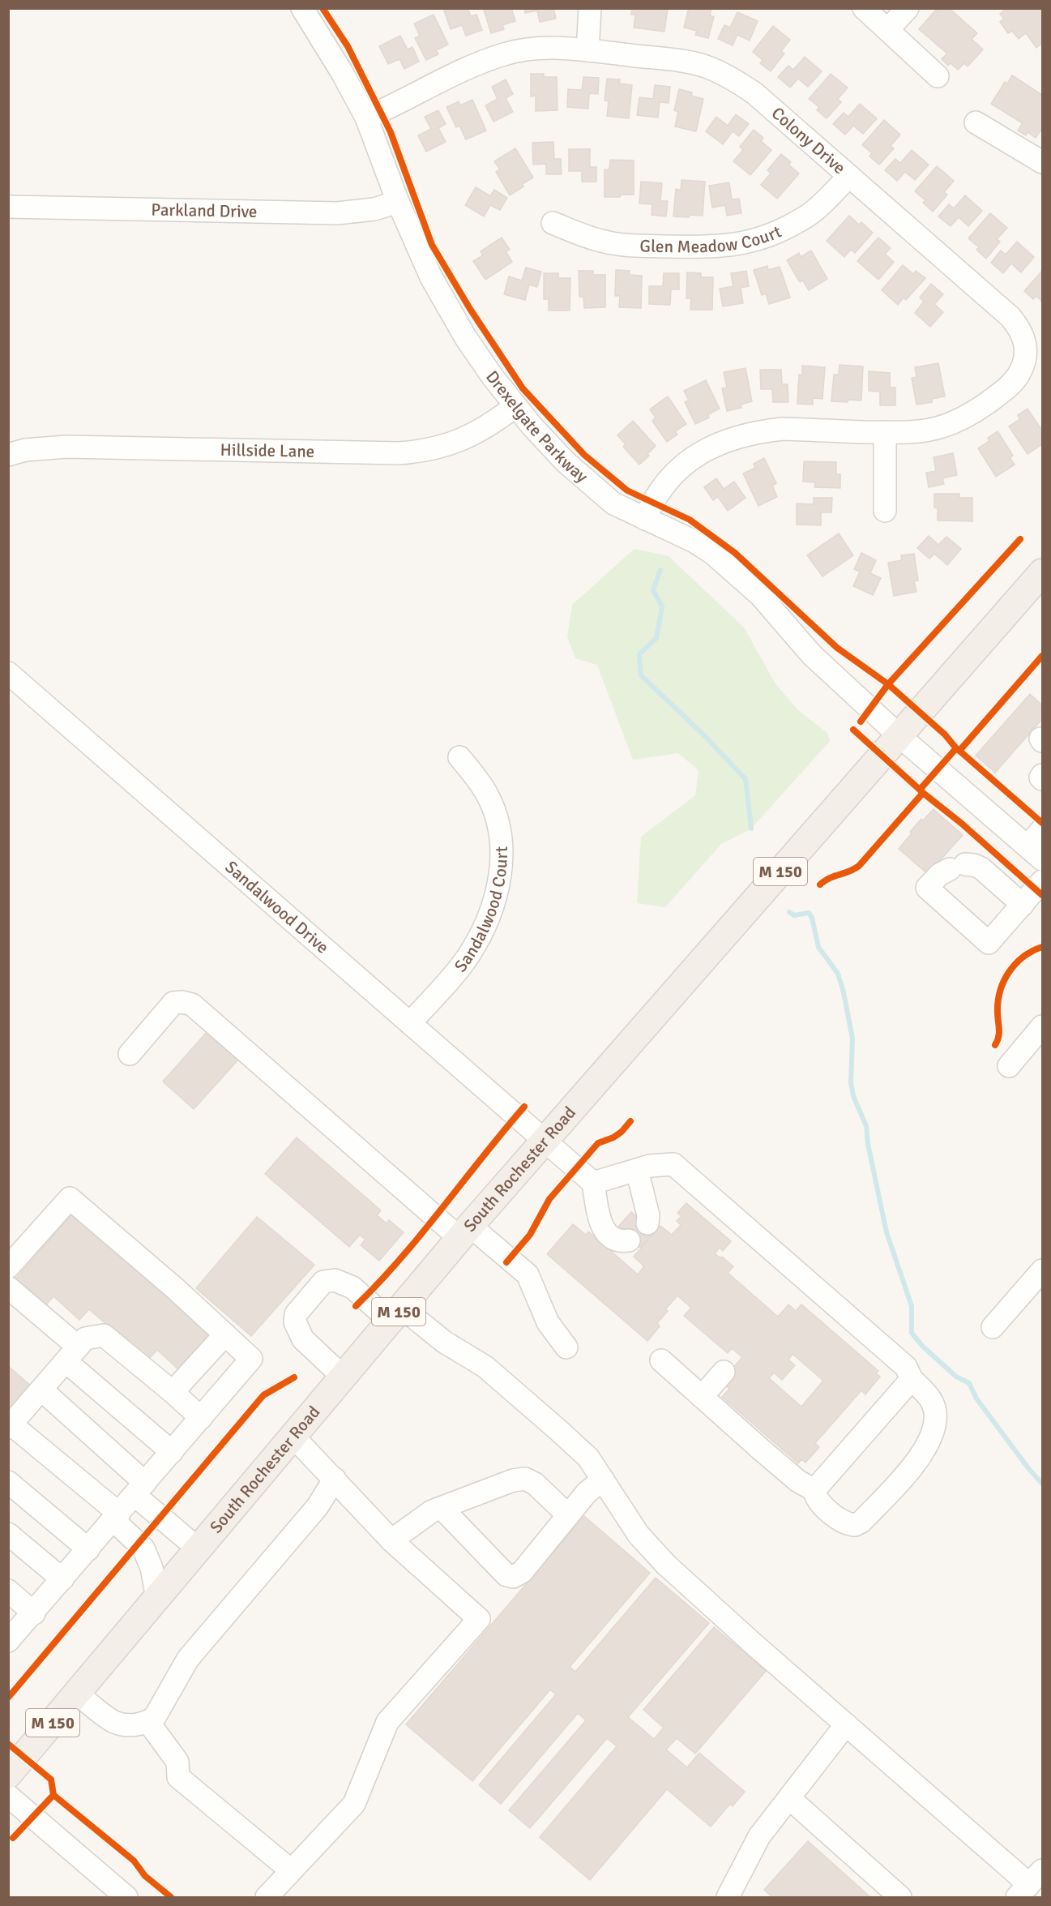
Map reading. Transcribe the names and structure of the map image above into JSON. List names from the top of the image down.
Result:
{
  "streets": {
    "main road": ["M 150", "South Rochester Road"],
    "street": [
      "Colony Drive",
      "Parkland Drive",
      "Glen Meadow Court",
      "Drexelgate Parkway",
      "Hillside Lane",
      "Sandalwood Drive",
      "Sandalwood Court"
    ]
  },
  "crossings": [
    ["Colony Drive", "Glen Meadow Court"],
    ["Colony Drive", "Drexelgate Parkway"],
    ["Parkland Drive", "Drexelgate Parkway"],
    ["Drexelgate Parkway", "Hillside Lane"],
    ["Drexelgate Parkway", "South Rochester Road"],
    ["Sandalwood Drive", "Sandalwood Court"],
    ["Sandalwood Drive", "South Rochester Road"]
  ]
}
